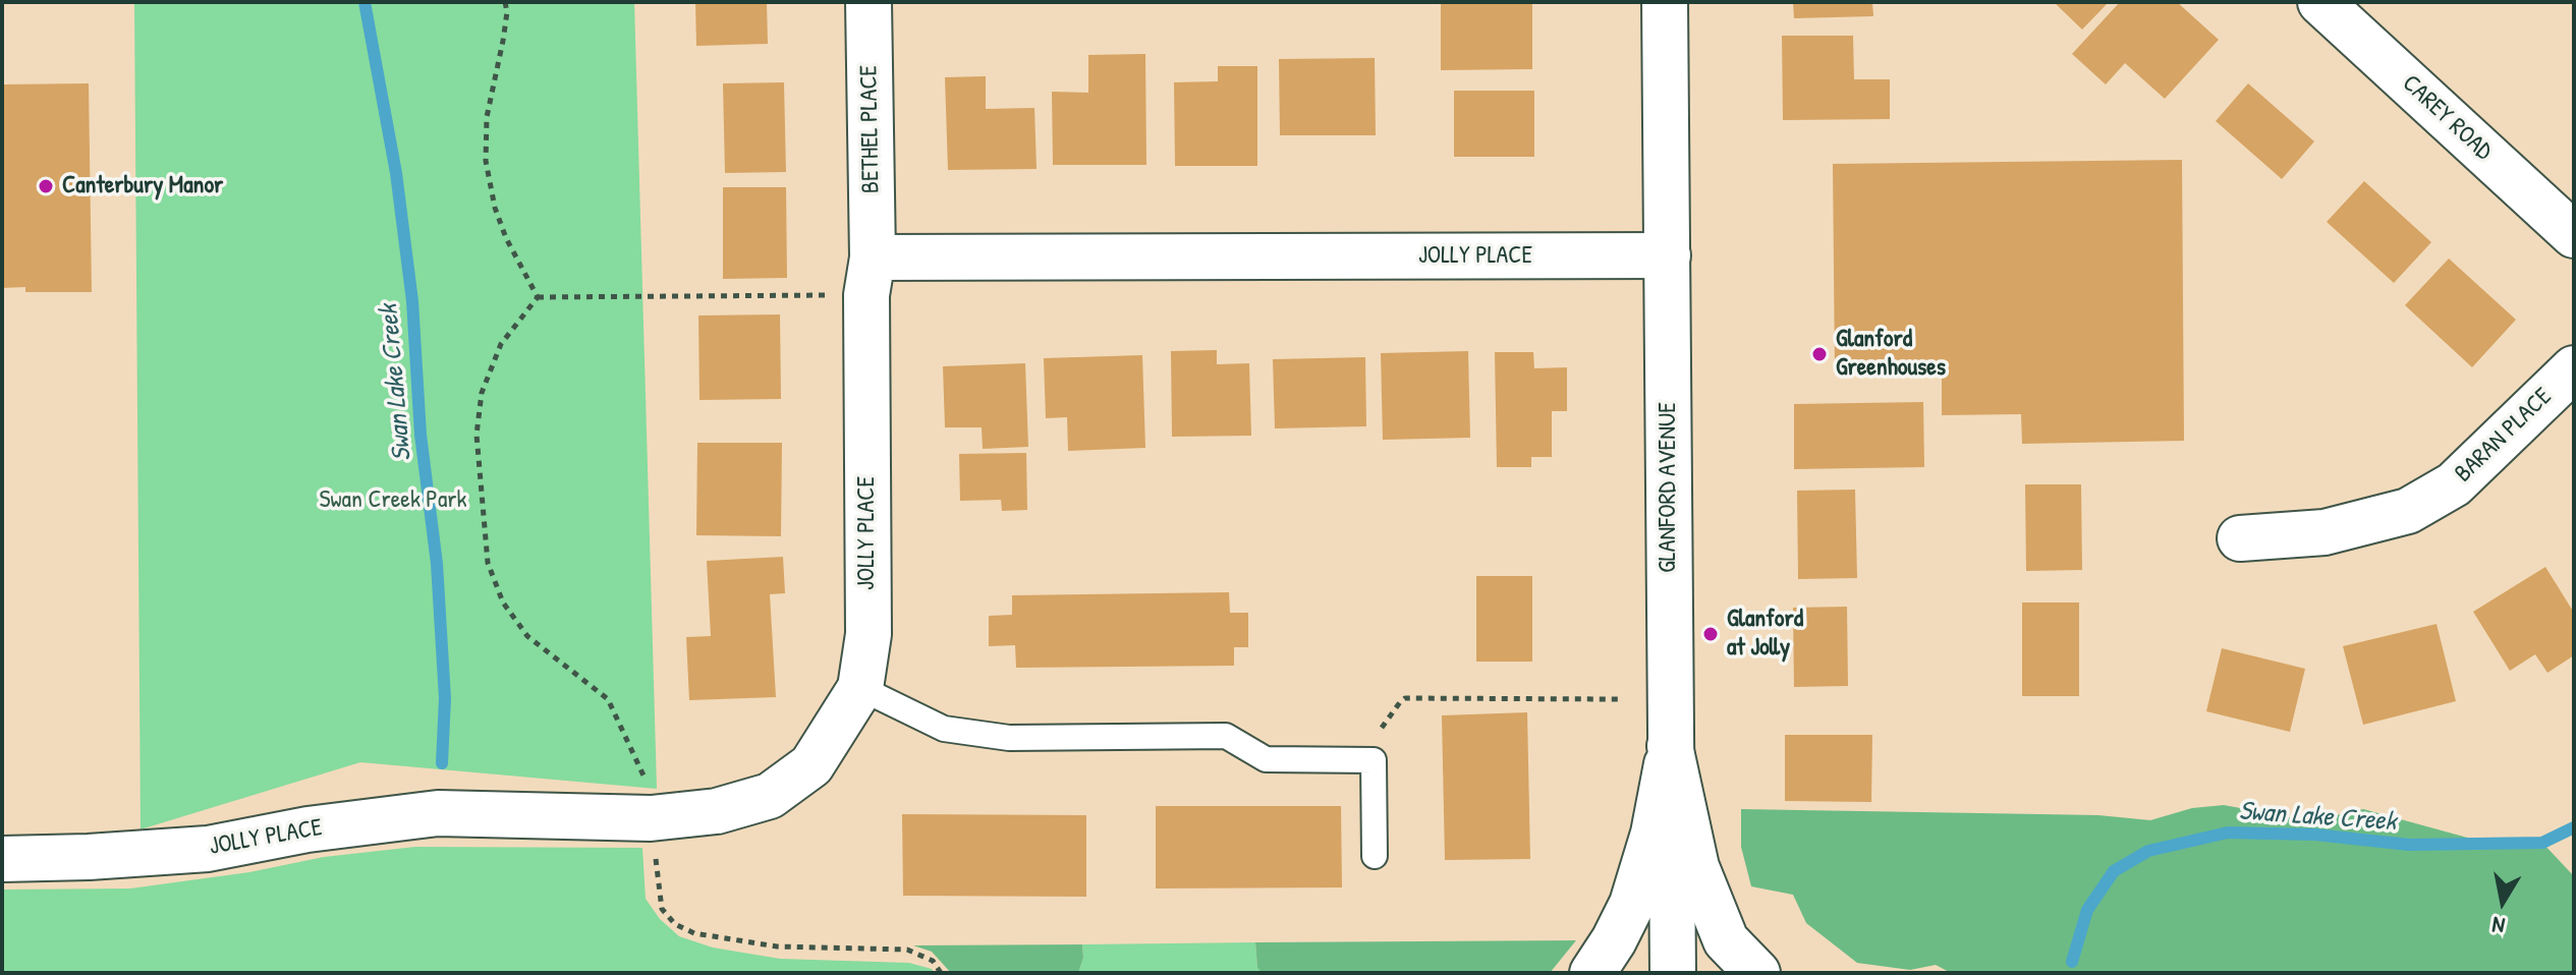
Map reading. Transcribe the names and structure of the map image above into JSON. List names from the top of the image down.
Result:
{
  "streets": {
    "street": [
      "CAREY ROAD",
      "BETHEL PLACE",
      "JOLLY PLACE",
      "BARAN PLACE",
      "GLANFORD AVENUE"
    ]
  },
  "crossings": [
    ["BETHEL PLACE", "JOLLY PLACE"],
    ["JOLLY PLACE", "GLANFORD AVENUE"]
  ],
  "water": ["Swan Lake Creek"],
  "parks": ["Swan Creek Park"],
  "places": ["Canterbury Manor", "Glanford Greenhouses", "Glanford at Jolly"],
  "north": "bottom"
}
